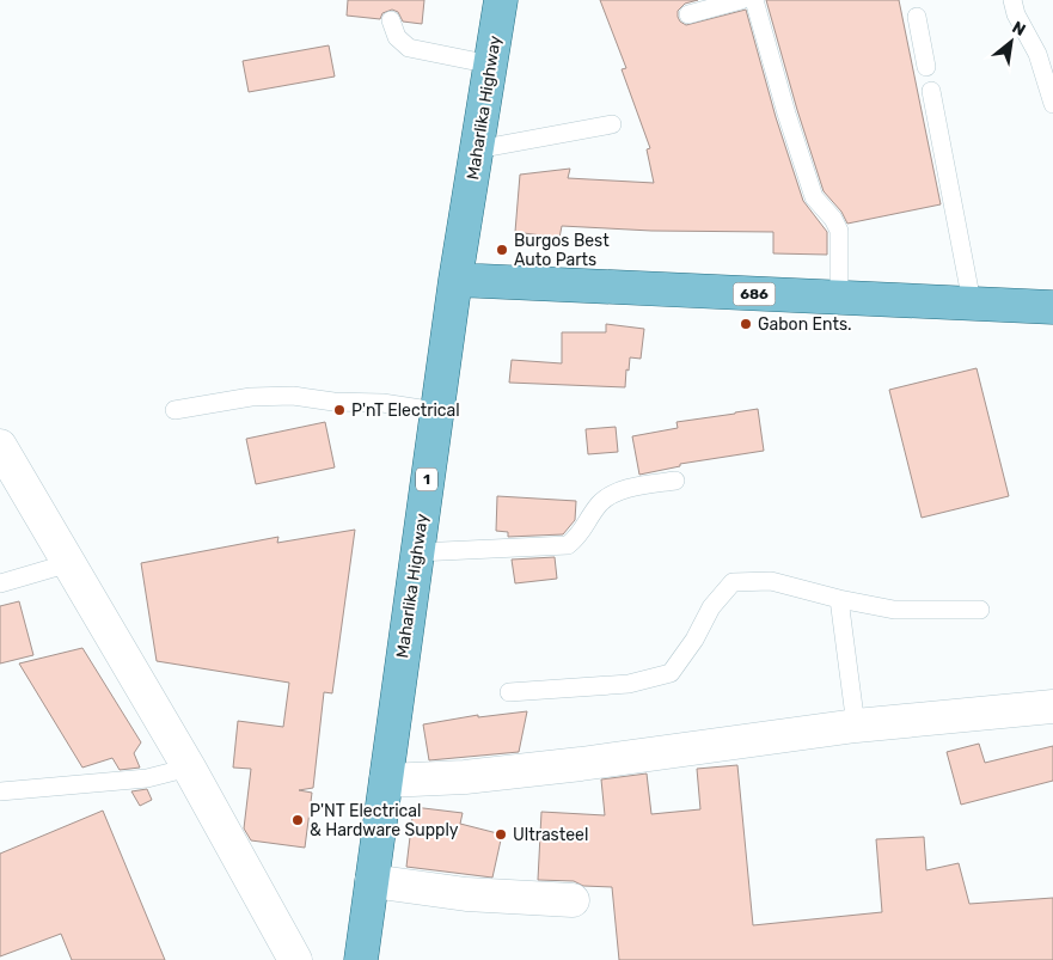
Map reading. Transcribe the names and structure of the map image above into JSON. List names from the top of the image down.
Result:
{
  "streets": {
    "main road": ["Maharlika Highway", "686", "1"]
  },
  "crossings": [
    ["Maharlika Highway", "686"]
  ],
  "places": [
    "Burgos Best Auto Parts",
    "Gabon Ents.",
    "P'nT Electrical",
    "P'NT Electrical & Hardware Supply",
    "Ultrasteel"
  ],
  "north": "top right"
}
